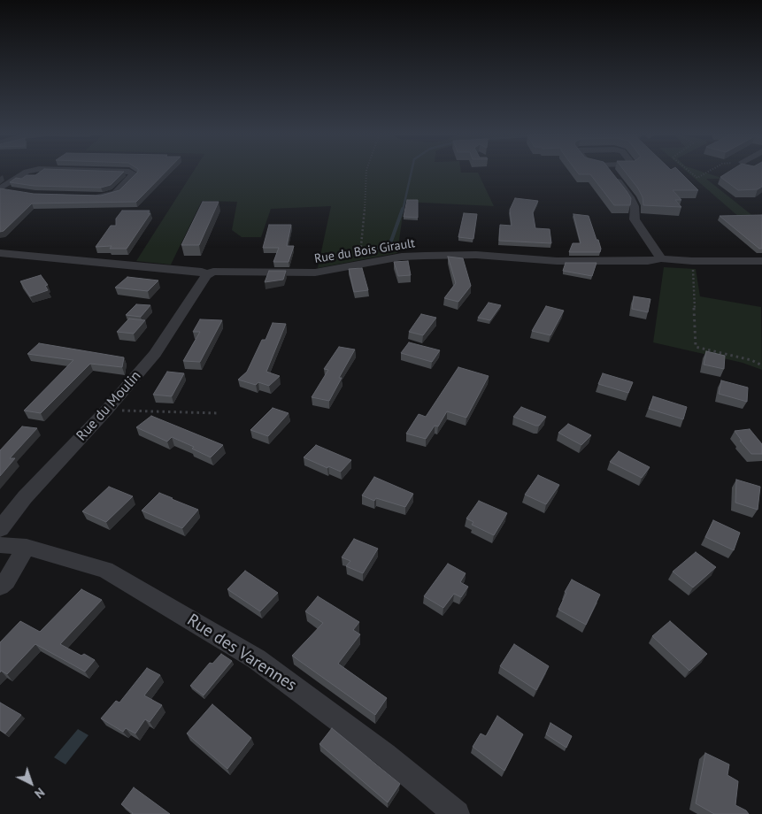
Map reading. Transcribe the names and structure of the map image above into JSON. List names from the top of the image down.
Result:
{
  "streets": {
    "street": ["Rue du Bois Girault", "Rue du Moulin", "Rue des Varennes"]
  },
  "crossings": [
    ["Rue du Bois Girault", "Rue du Moulin"]
  ],
  "north": "bottom right"
}
